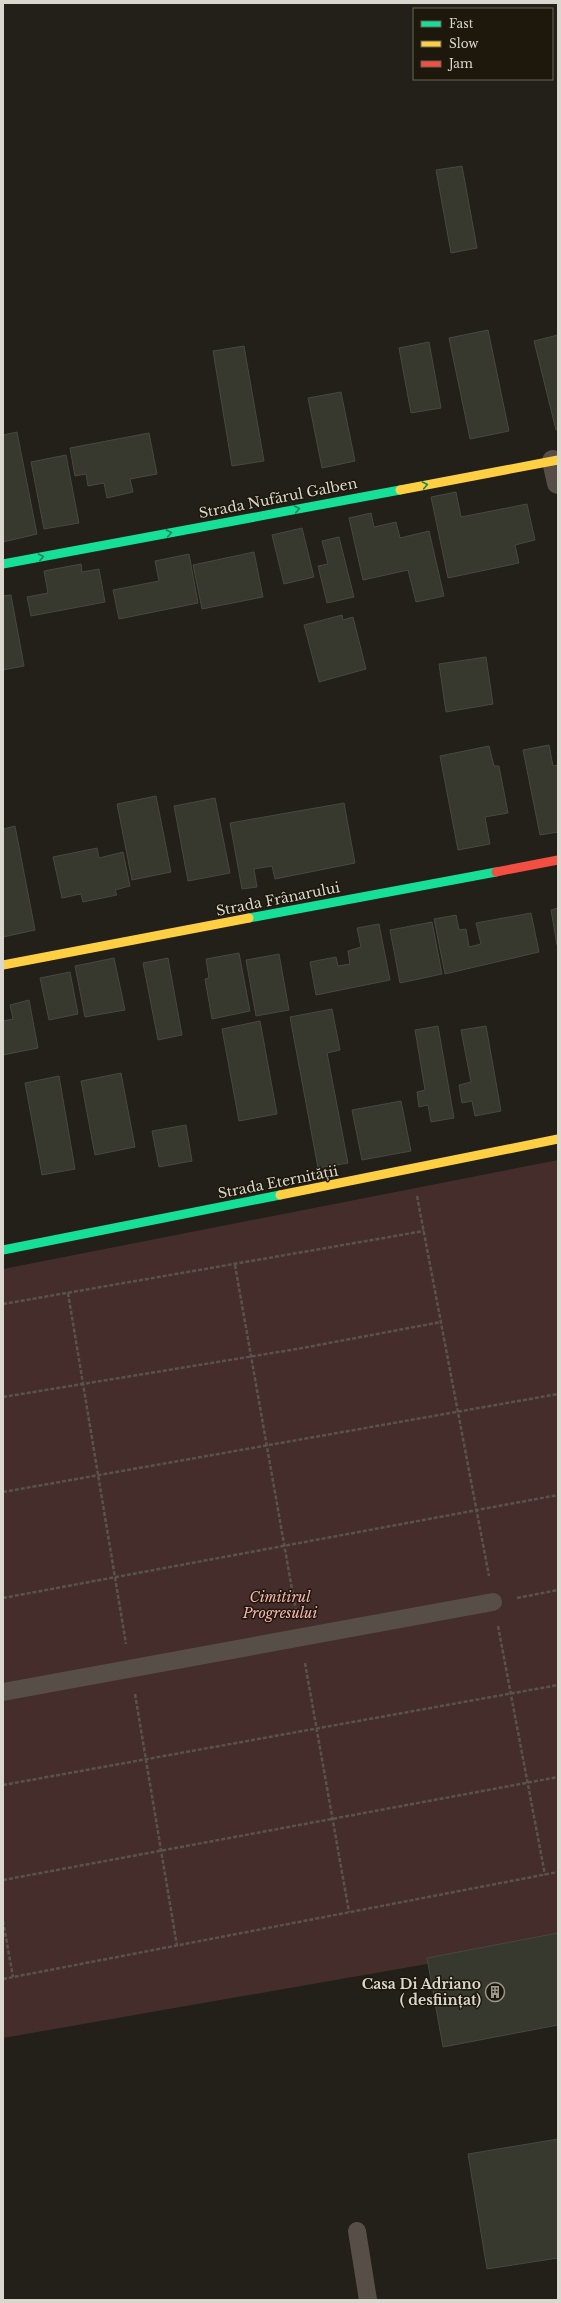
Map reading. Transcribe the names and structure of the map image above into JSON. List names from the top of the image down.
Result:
{
  "streets": {
    "street": ["Strada Nufărul Galben", "Strada Frânarului", "Strada Eternității"]
  },
  "one_way": ["Strada Nufărul Galben"],
  "parks": ["Cimitirul Progresului"],
  "places": {
    "building": ["Casa Di Adriano ( desființat)"]
  },
  "legend": ["Fast", "Slow", "Jam"]
}
